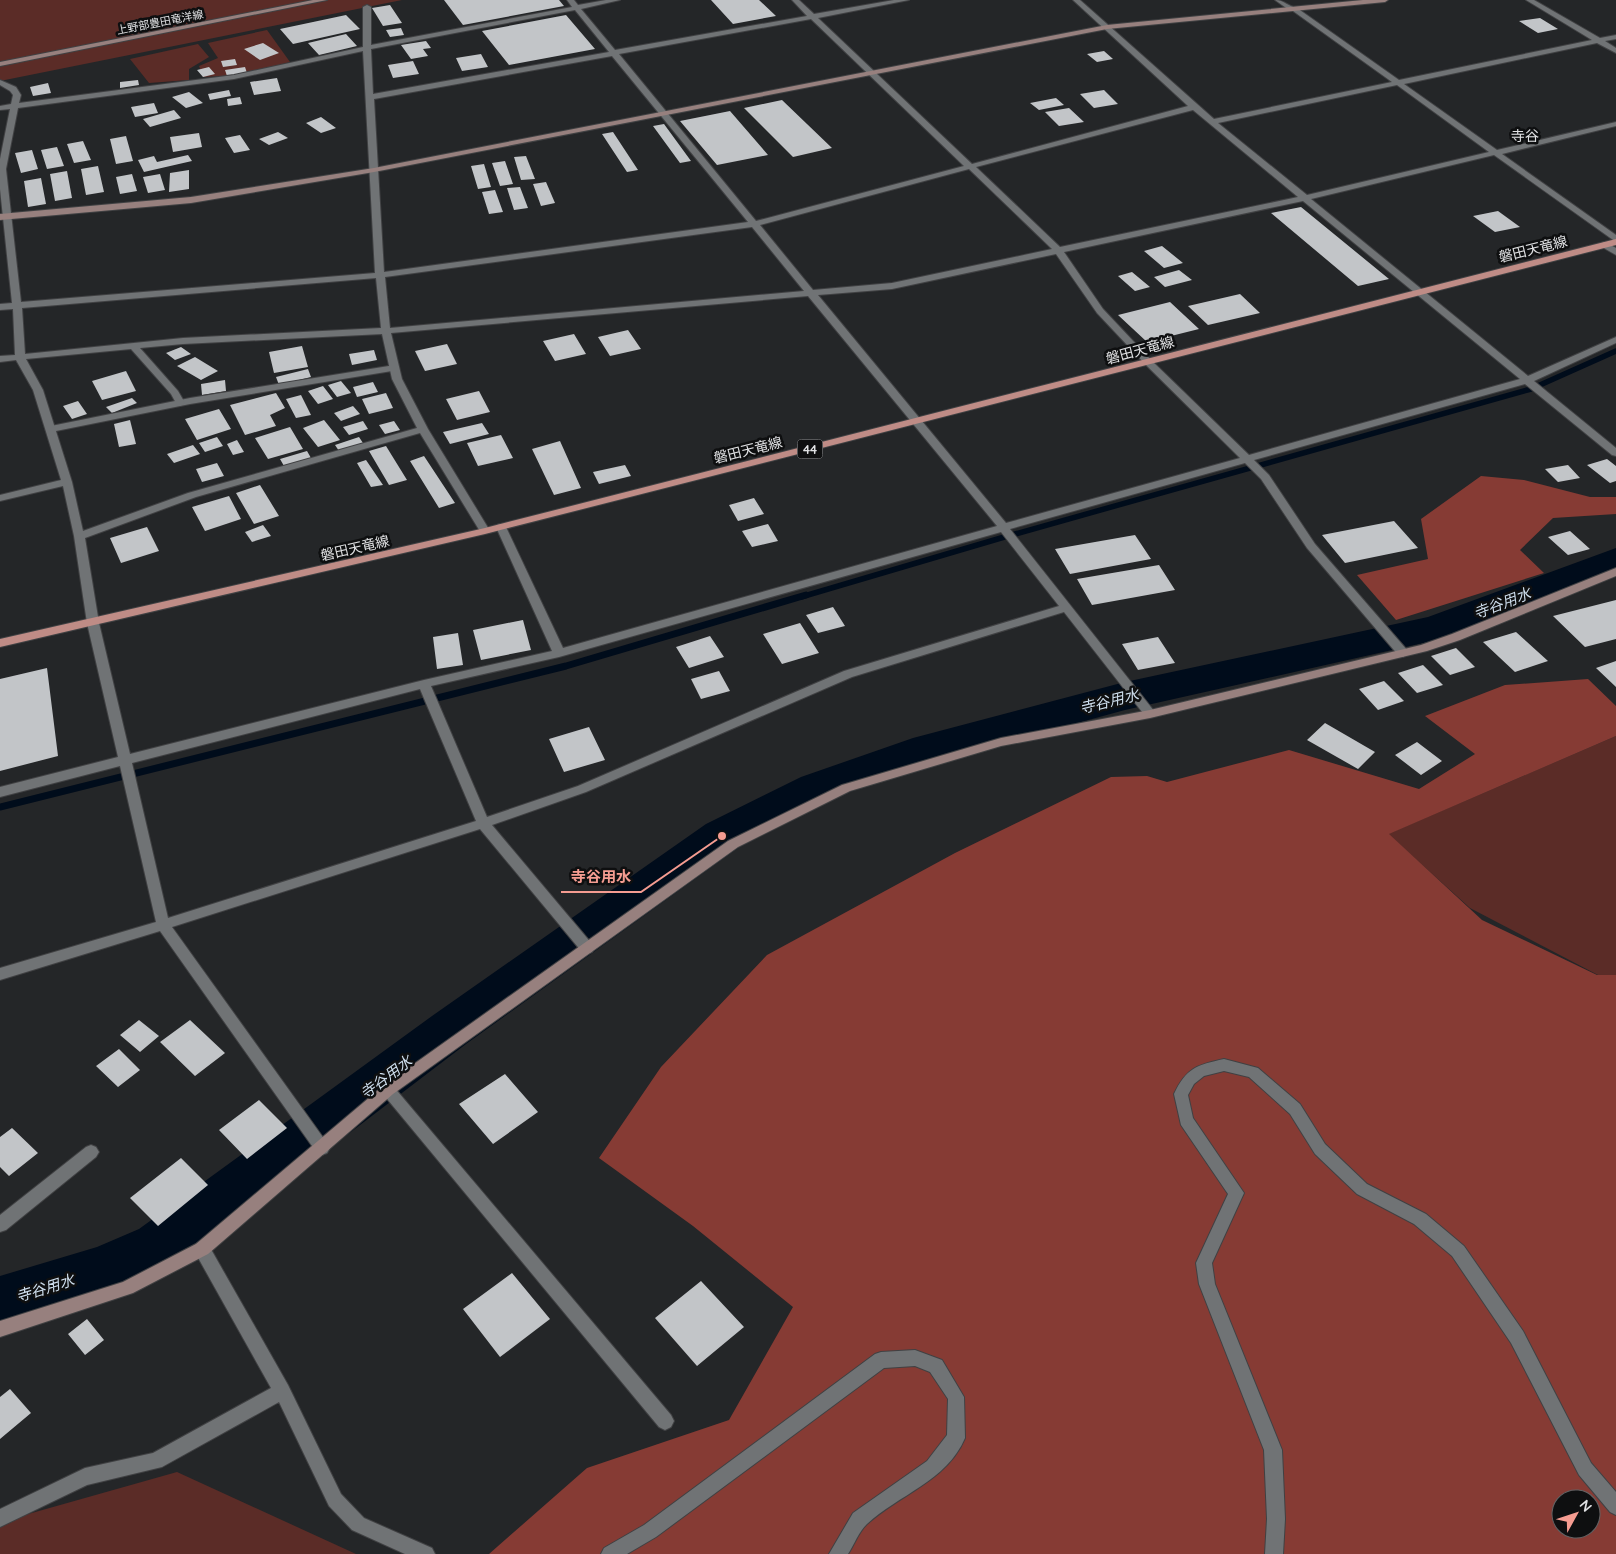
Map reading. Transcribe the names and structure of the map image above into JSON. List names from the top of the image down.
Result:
{
  "streets": {
    "main road": ["磐田天竜線", "44"],
    "street": ["上野部豊田竜洋線"]
  },
  "districts": ["寺谷"],
  "water": ["寺谷用水"],
  "places": ["寺谷用水"],
  "north": "top right"
}
